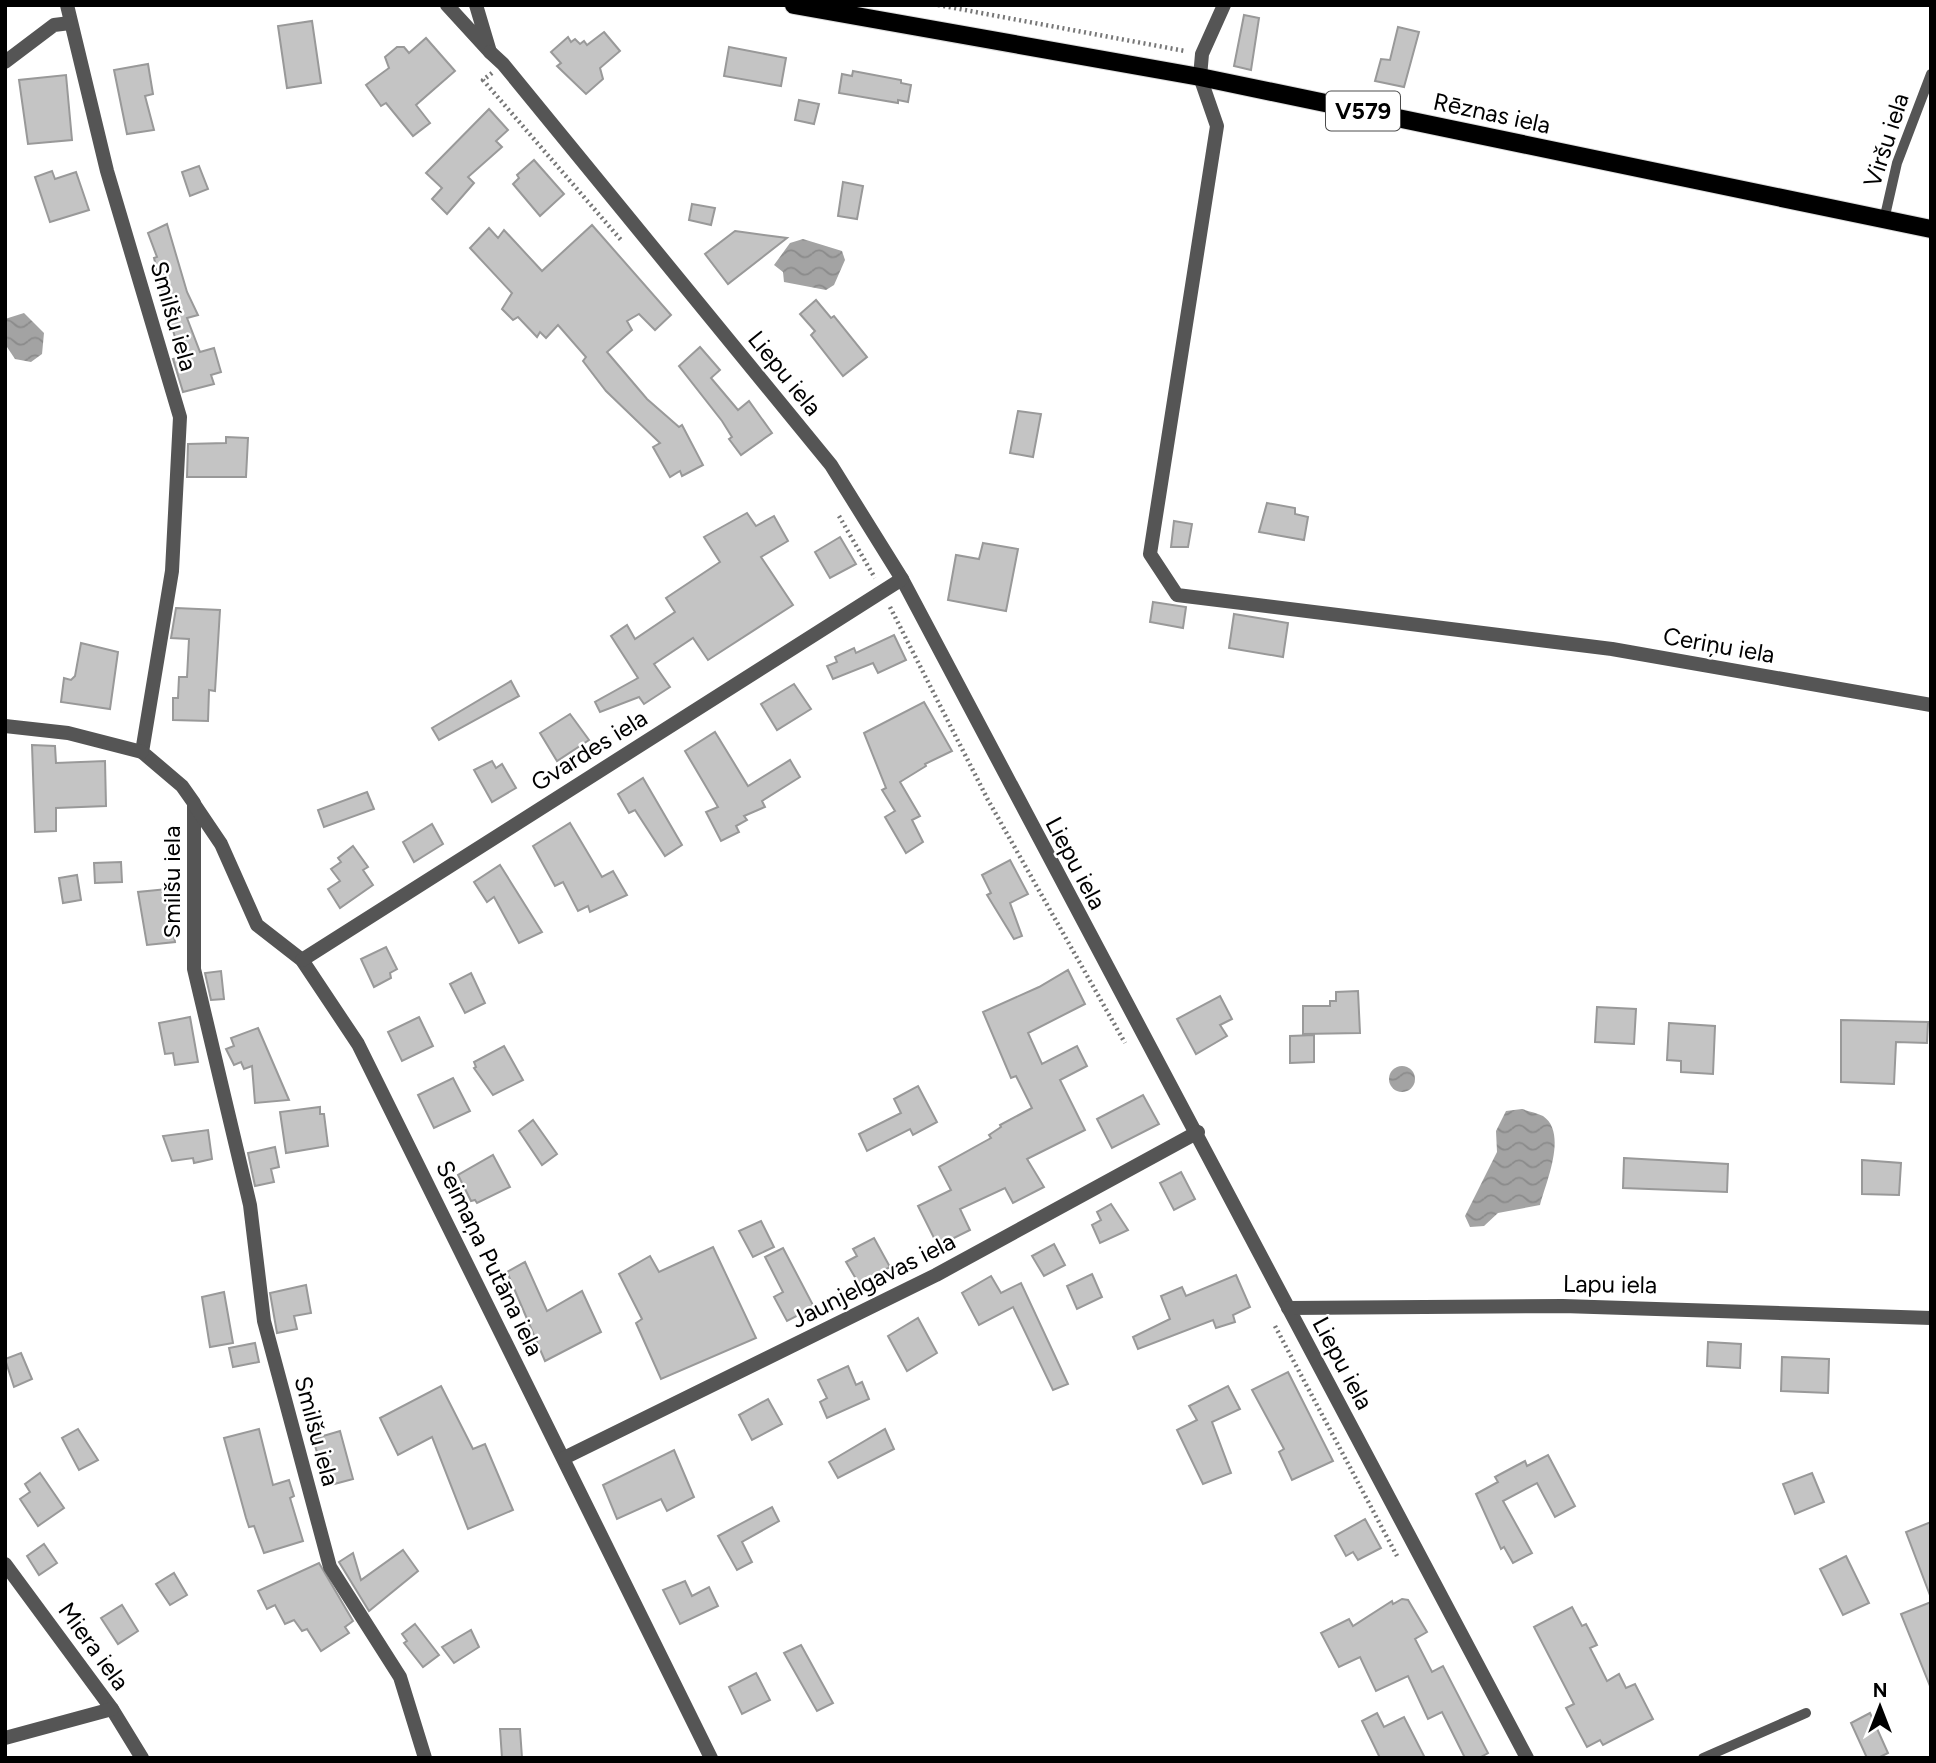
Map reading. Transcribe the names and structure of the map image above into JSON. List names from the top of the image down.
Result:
{
  "streets": {
    "main road": ["V579", "Rēznas iela"],
    "street": [
      "Smilšu iela",
      "Liepu iela",
      "Ceriņu iela",
      "Gvardes iela",
      "Seimaņa Putāna iela",
      "Jaunjelgavas iela",
      "Lapu iela",
      "Miera iela"
    ],
    "lane": ["Viršu iela"]
  },
  "crossings": [
    ["Rēznas iela", "Viršu iela"],
    ["Rēznas iela", "Ceriņu iela"],
    ["Smilšu iela", "Seimaņa Putāna iela"],
    ["Liepu iela", "Gvardes iela"],
    ["Liepu iela", "Jaunjelgavas iela"],
    ["Liepu iela", "Lapu iela"],
    ["Gvardes iela", "Seimaņa Putāna iela"],
    ["Seimaņa Putāna iela", "Jaunjelgavas iela"]
  ],
  "north": "top"
}
